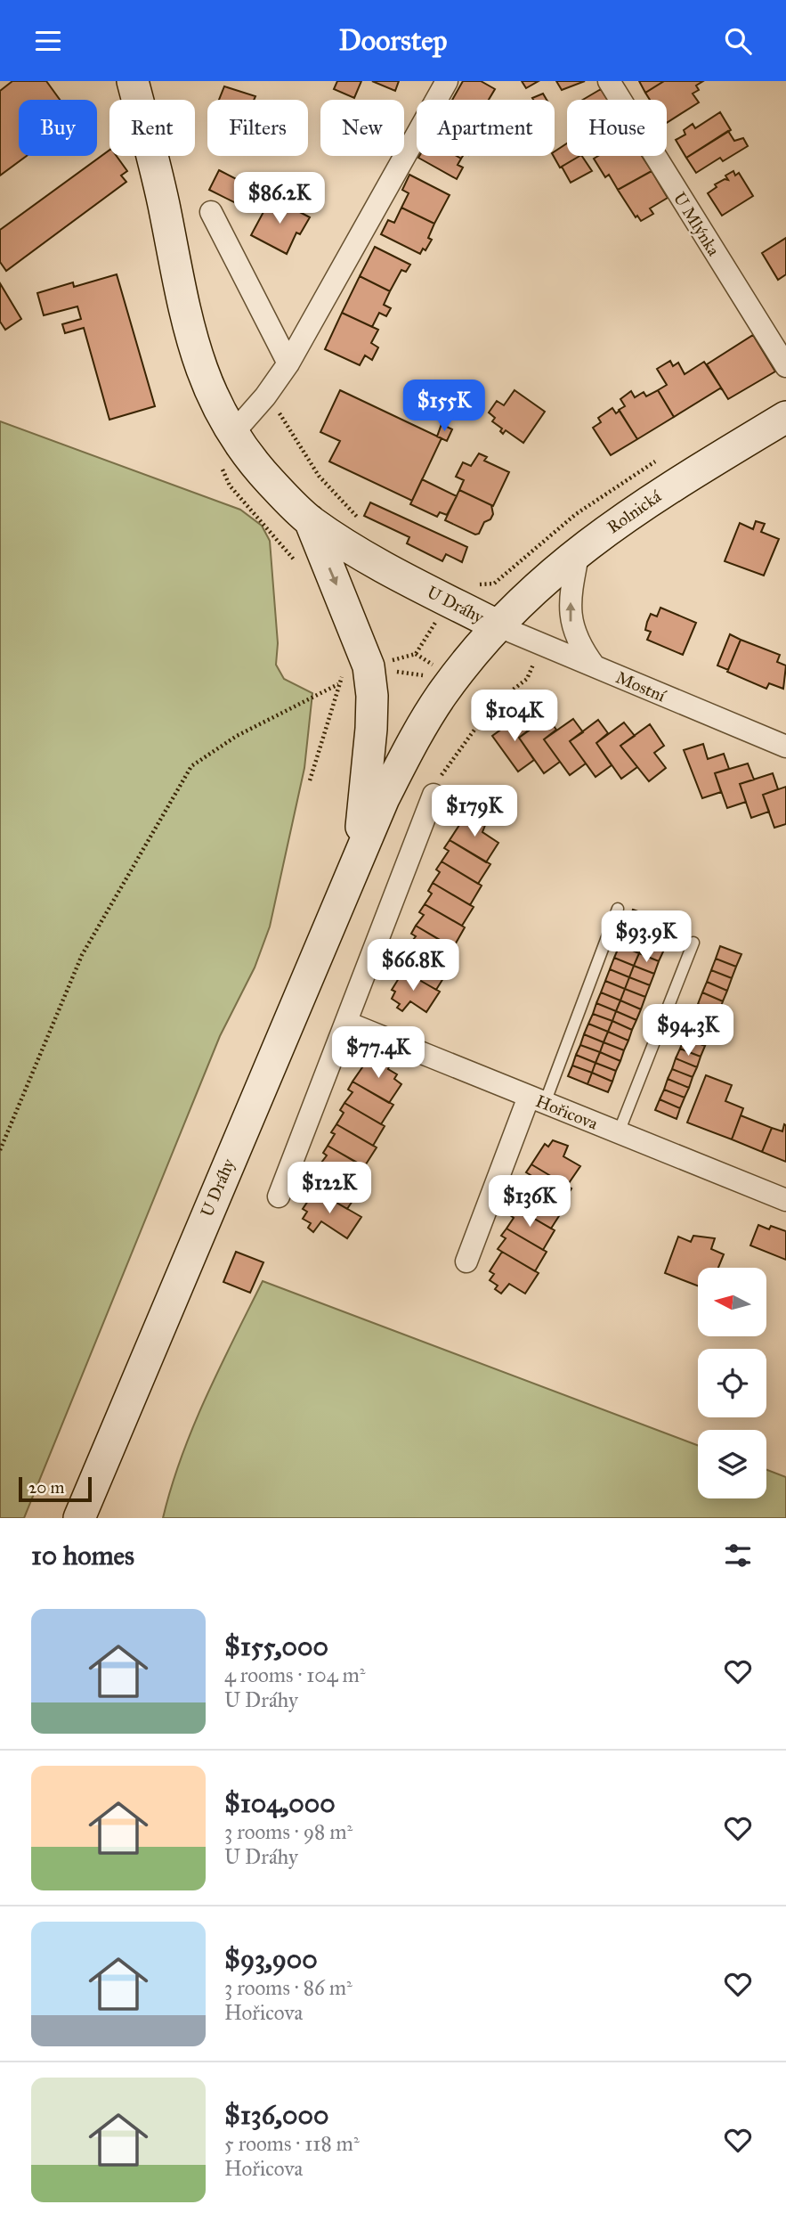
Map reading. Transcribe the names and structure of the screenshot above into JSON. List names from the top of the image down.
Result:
{
  "streets": {
    "street": [
      "U Mlýnka",
      "Rolnická",
      "U Dráhy",
      "Mostní",
      "Hořicova"
    ]
  },
  "crossings": [
    ["Rolnická", "U Dráhy"],
    ["Rolnická", "Mostní"],
    ["U Dráhy", "Mostní"]
  ],
  "scale_bar": "20 m",
  "north": "left",
  "page": {
    "header": "Doorstep",
    "chip": [
      "Buy",
      "Rent",
      "Filters",
      "New",
      "Apartment",
      "House"
    ],
    "price": [
      "$86.2K",
      "$155K",
      "$104K",
      "$179K",
      "$93.9K",
      "$66.8K",
      "$94.3K",
      "$77.4K",
      "$122K",
      "$136K"
    ],
    "scale": "20 m",
    "heading": "10 homes",
    "list": [
      {
        "name": "$155,000",
        "note": "4 rooms · 104 m² · U Dráhy"
      },
      {
        "name": "$104,000",
        "note": "3 rooms · 98 m² · U Dráhy"
      },
      {
        "name": "$93,900",
        "note": "3 rooms · 86 m² · Hořicova"
      },
      {
        "name": "$136,000",
        "note": "5 rooms · 118 m² · Hořicova"
      }
    ]
  }
}
